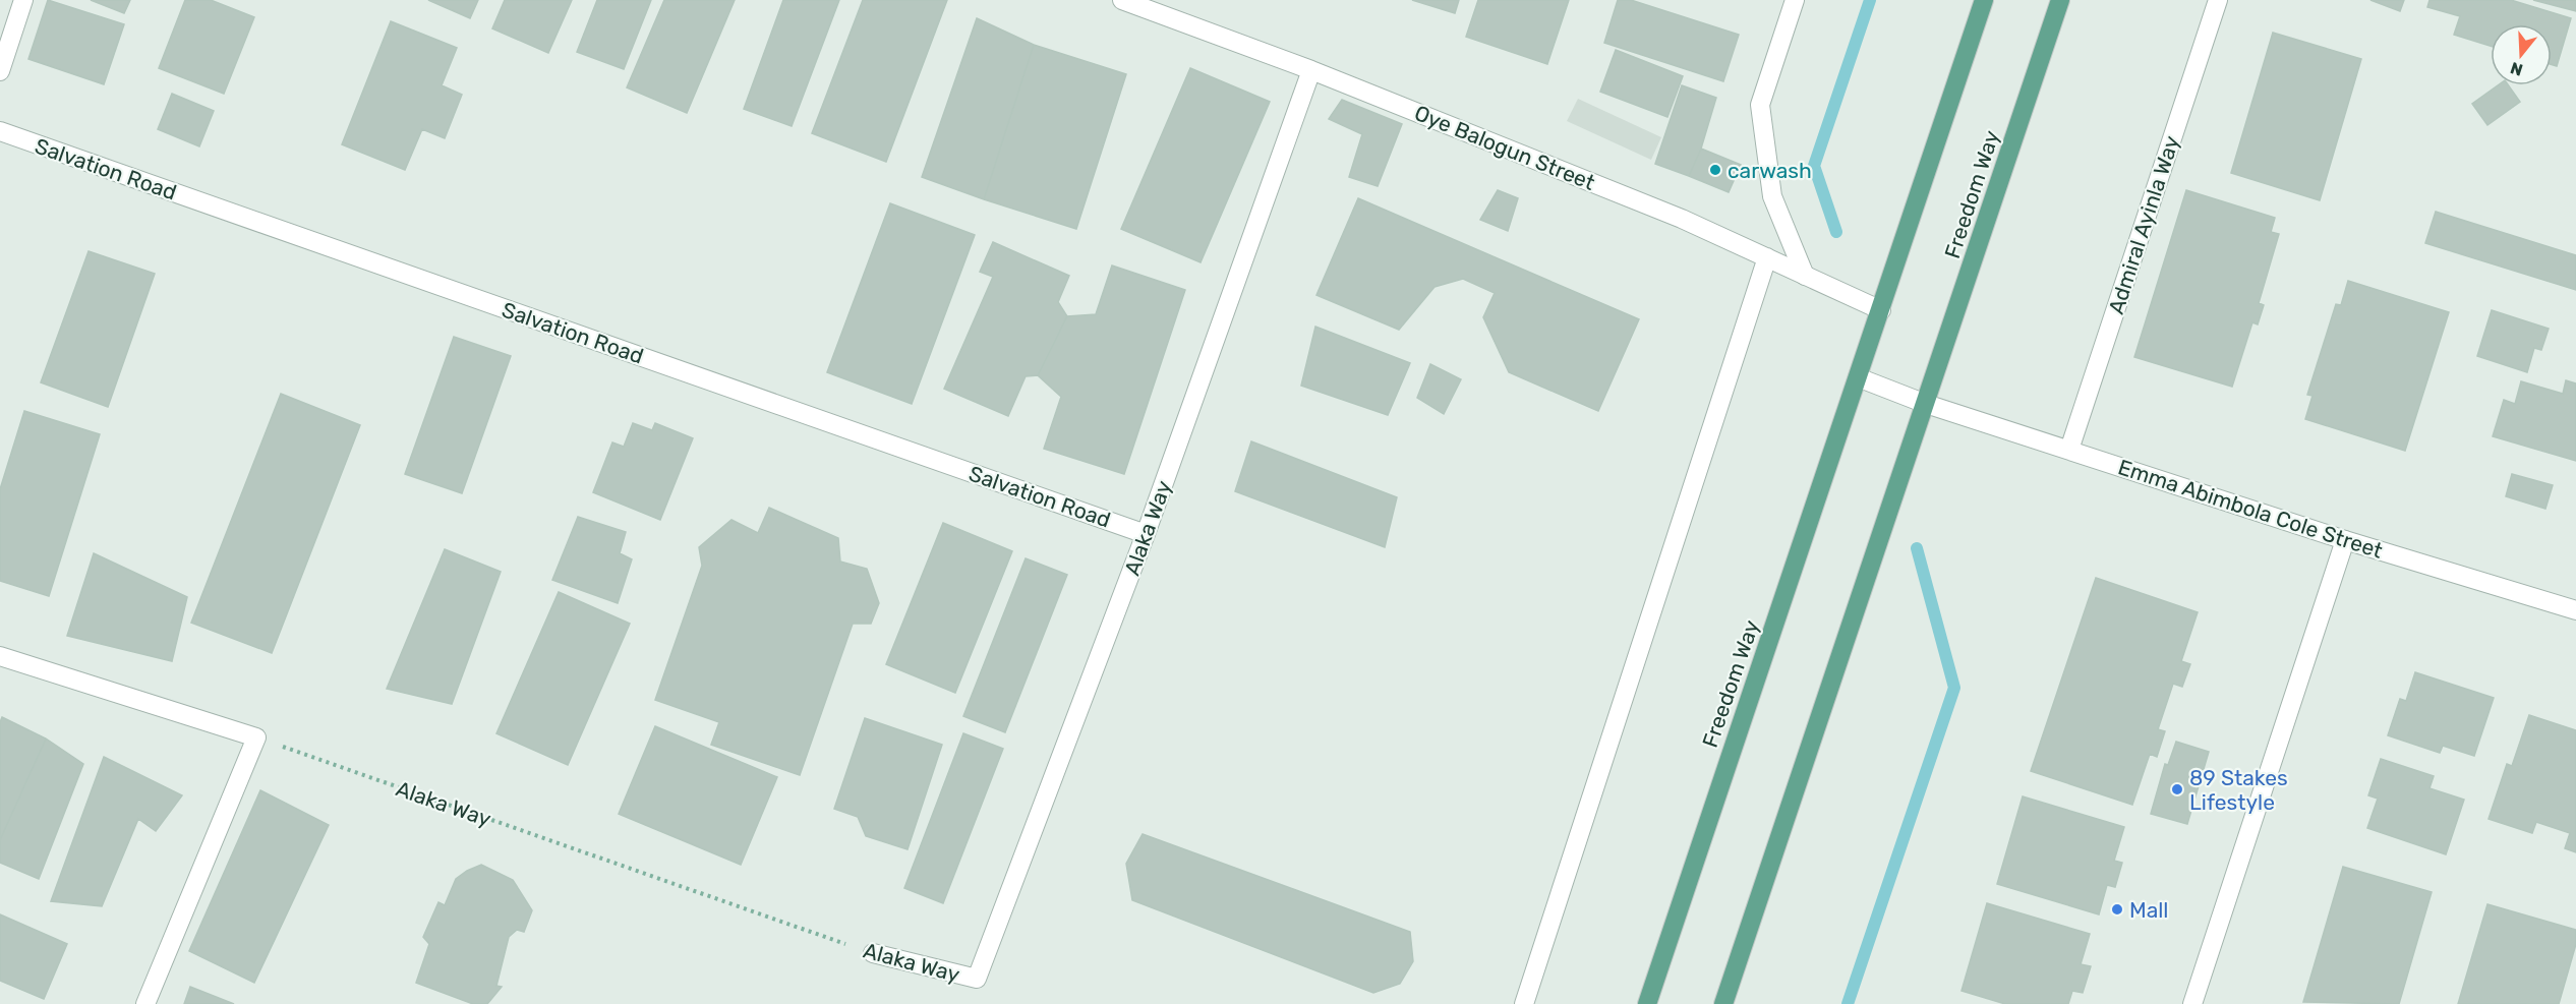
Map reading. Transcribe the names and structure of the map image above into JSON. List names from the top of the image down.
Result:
{
  "streets": {
    "main road": ["Freedom Way"],
    "street": [
      "Oye Balogun Street",
      "Salvation Road",
      "Admiral Ayinla Way",
      "Emma Abimbola Cole Street",
      "Alaka Way"
    ]
  },
  "crossings": [
    ["Oye Balogun Street", "Freedom Way"],
    ["Oye Balogun Street", "Alaka Way"],
    ["Salvation Road", "Alaka Way"],
    ["Freedom Way", "Emma Abimbola Cole Street"],
    ["Admiral Ayinla Way", "Emma Abimbola Cole Street"]
  ],
  "places": ["carwash", "89 Stakes Lifestyle", "Mall"],
  "north": "bottom"
}
